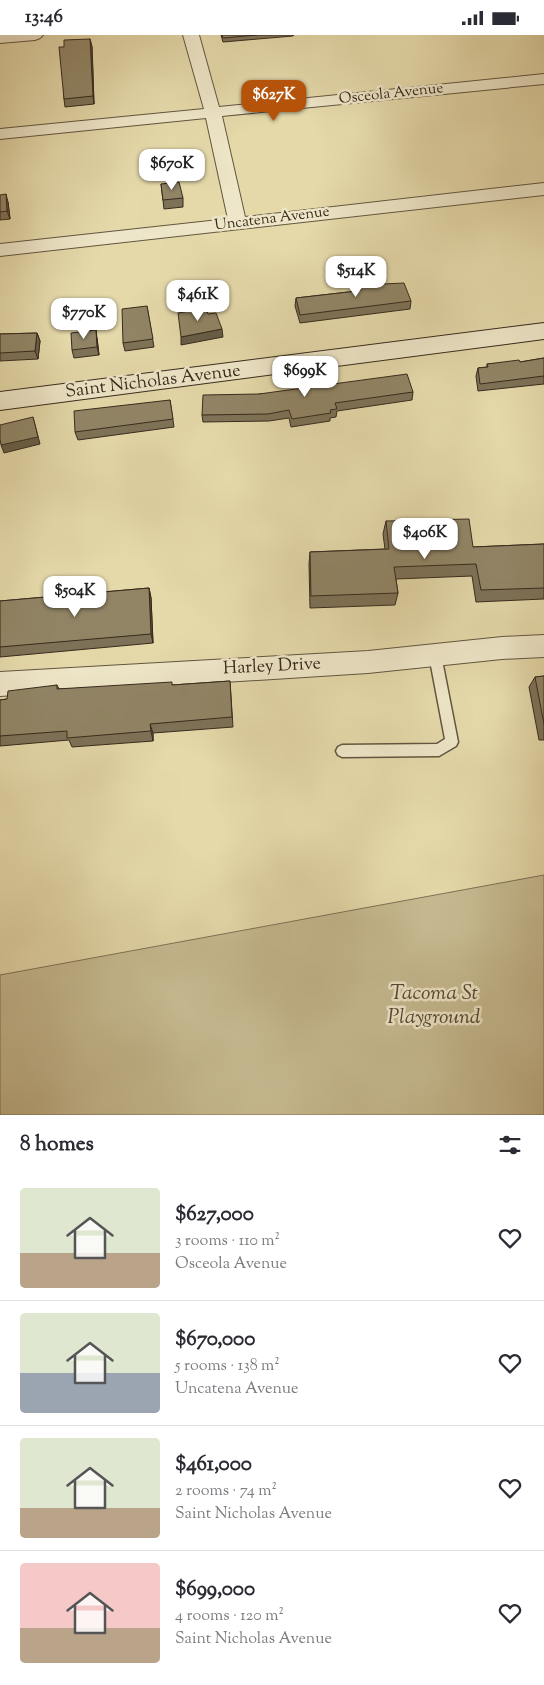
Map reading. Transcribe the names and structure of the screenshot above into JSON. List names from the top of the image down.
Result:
{
  "streets": {
    "street": [
      "Osceola Avenue",
      "Uncatena Avenue",
      "Saint Nicholas Avenue",
      "Harley Drive"
    ]
  },
  "parks": ["Tacoma St Playground"],
  "page": {
    "status": "13:46",
    "price": [
      "$627K",
      "$670K",
      "$514K",
      "$461K",
      "$770K",
      "$699K",
      "$406K",
      "$504K"
    ],
    "heading": "8 homes",
    "list": [
      {
        "name": "$627,000",
        "note": "3 rooms · 110 m² · Osceola Avenue"
      },
      {
        "name": "$670,000",
        "note": "5 rooms · 138 m² · Uncatena Avenue"
      },
      {
        "name": "$461,000",
        "note": "2 rooms · 74 m² · Saint Nicholas Avenue"
      },
      {
        "name": "$699,000",
        "note": "4 rooms · 120 m² · Saint Nicholas Avenue"
      }
    ]
  }
}
